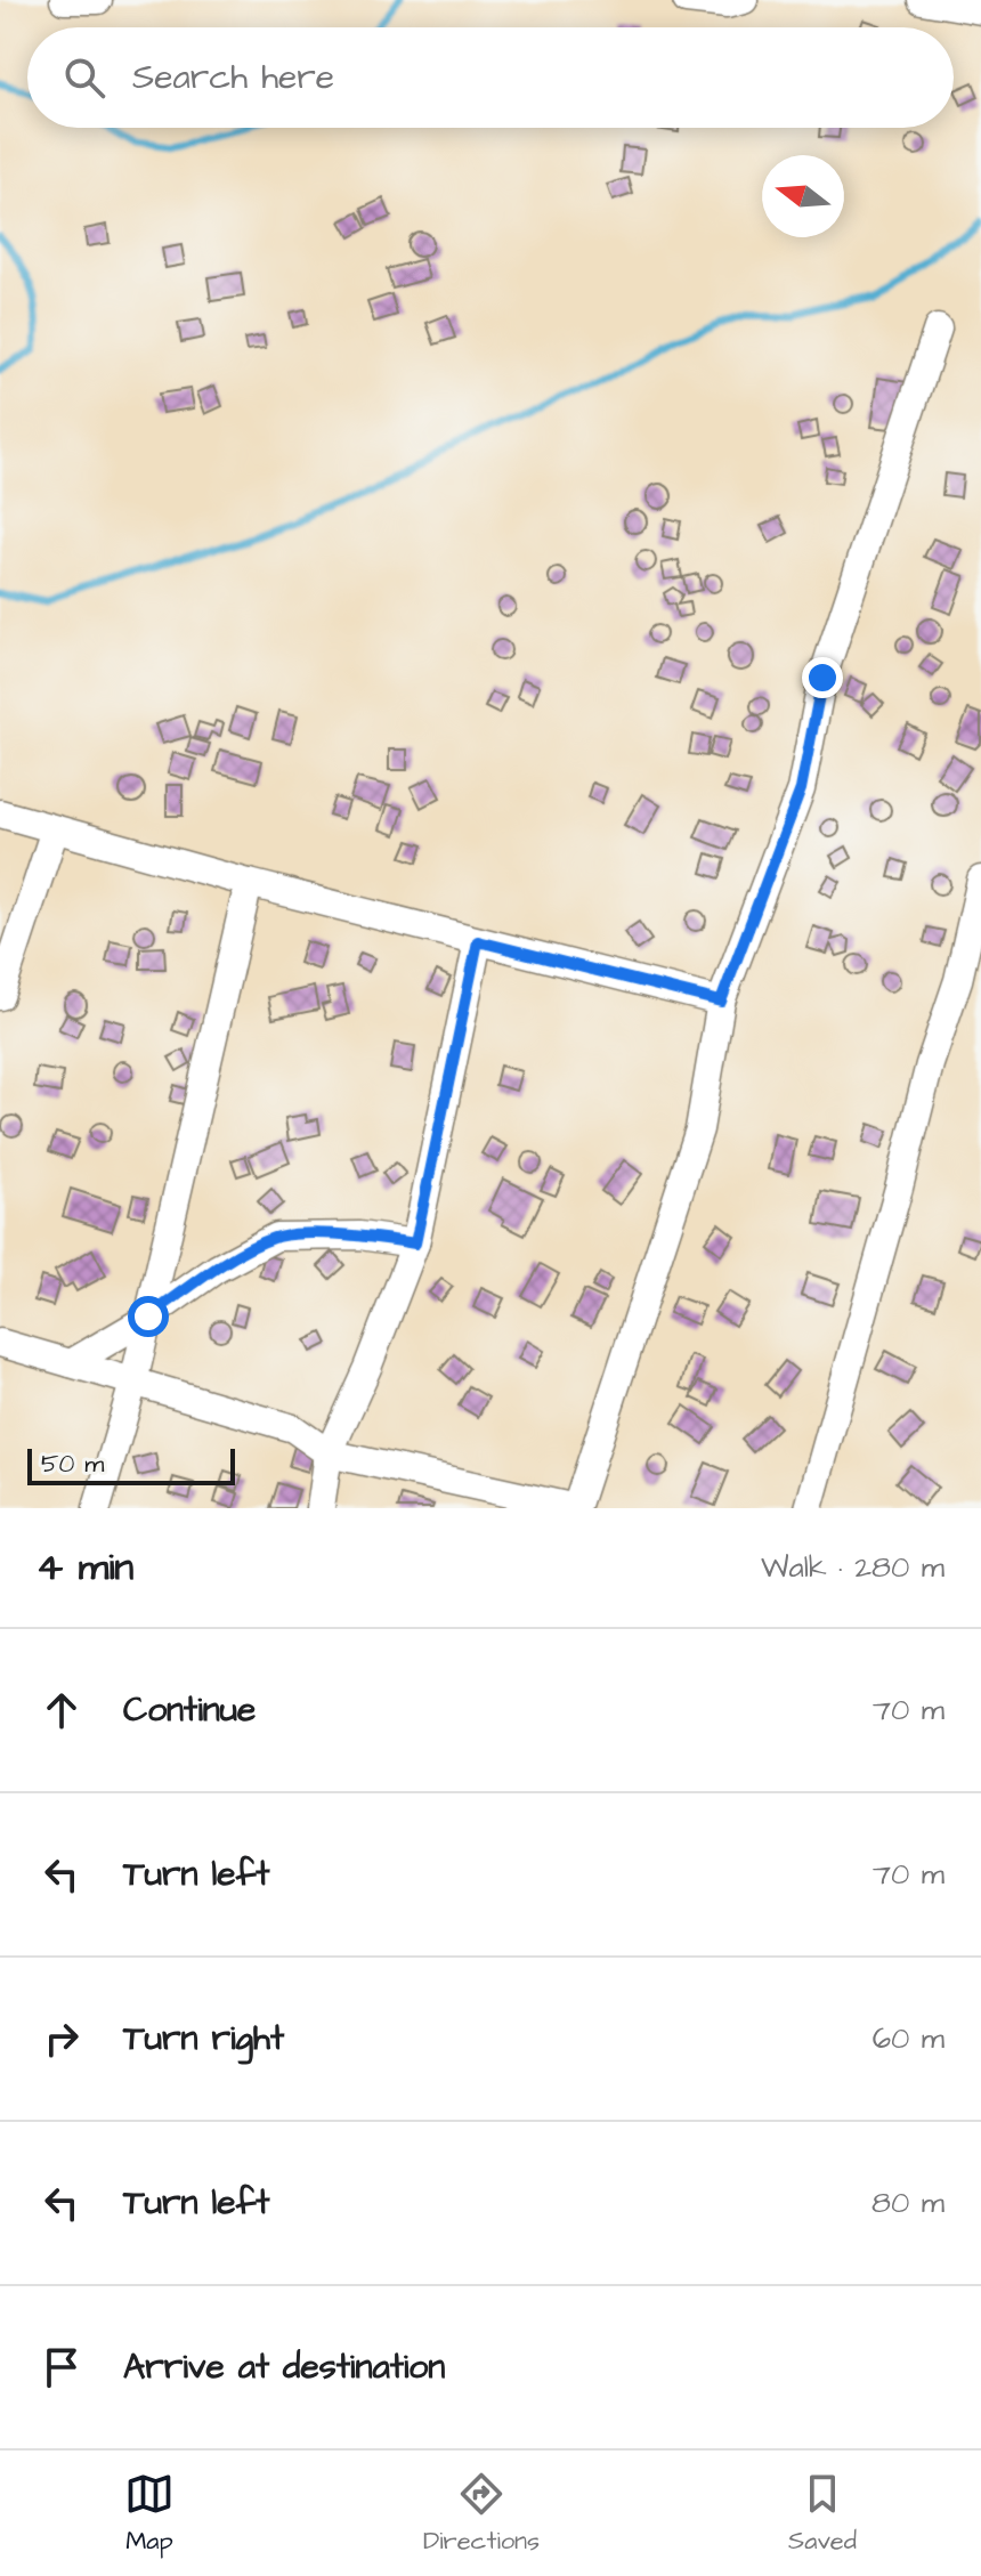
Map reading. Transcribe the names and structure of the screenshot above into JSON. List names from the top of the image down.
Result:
{
  "scale_bar": "50 m",
  "north": "left",
  "page": {
    "search": "Search here",
    "scale": "50 m",
    "heading": ["4 min", "Walk · 280 m"],
    "list": [
      ["Continue", "70 m"],
      ["Turn left", "70 m"],
      ["Turn right", "60 m"],
      ["Turn left", "80 m"],
      "Arrive at destination"
    ],
    "nav": ["Map", "Directions", "Saved"]
  }
}
